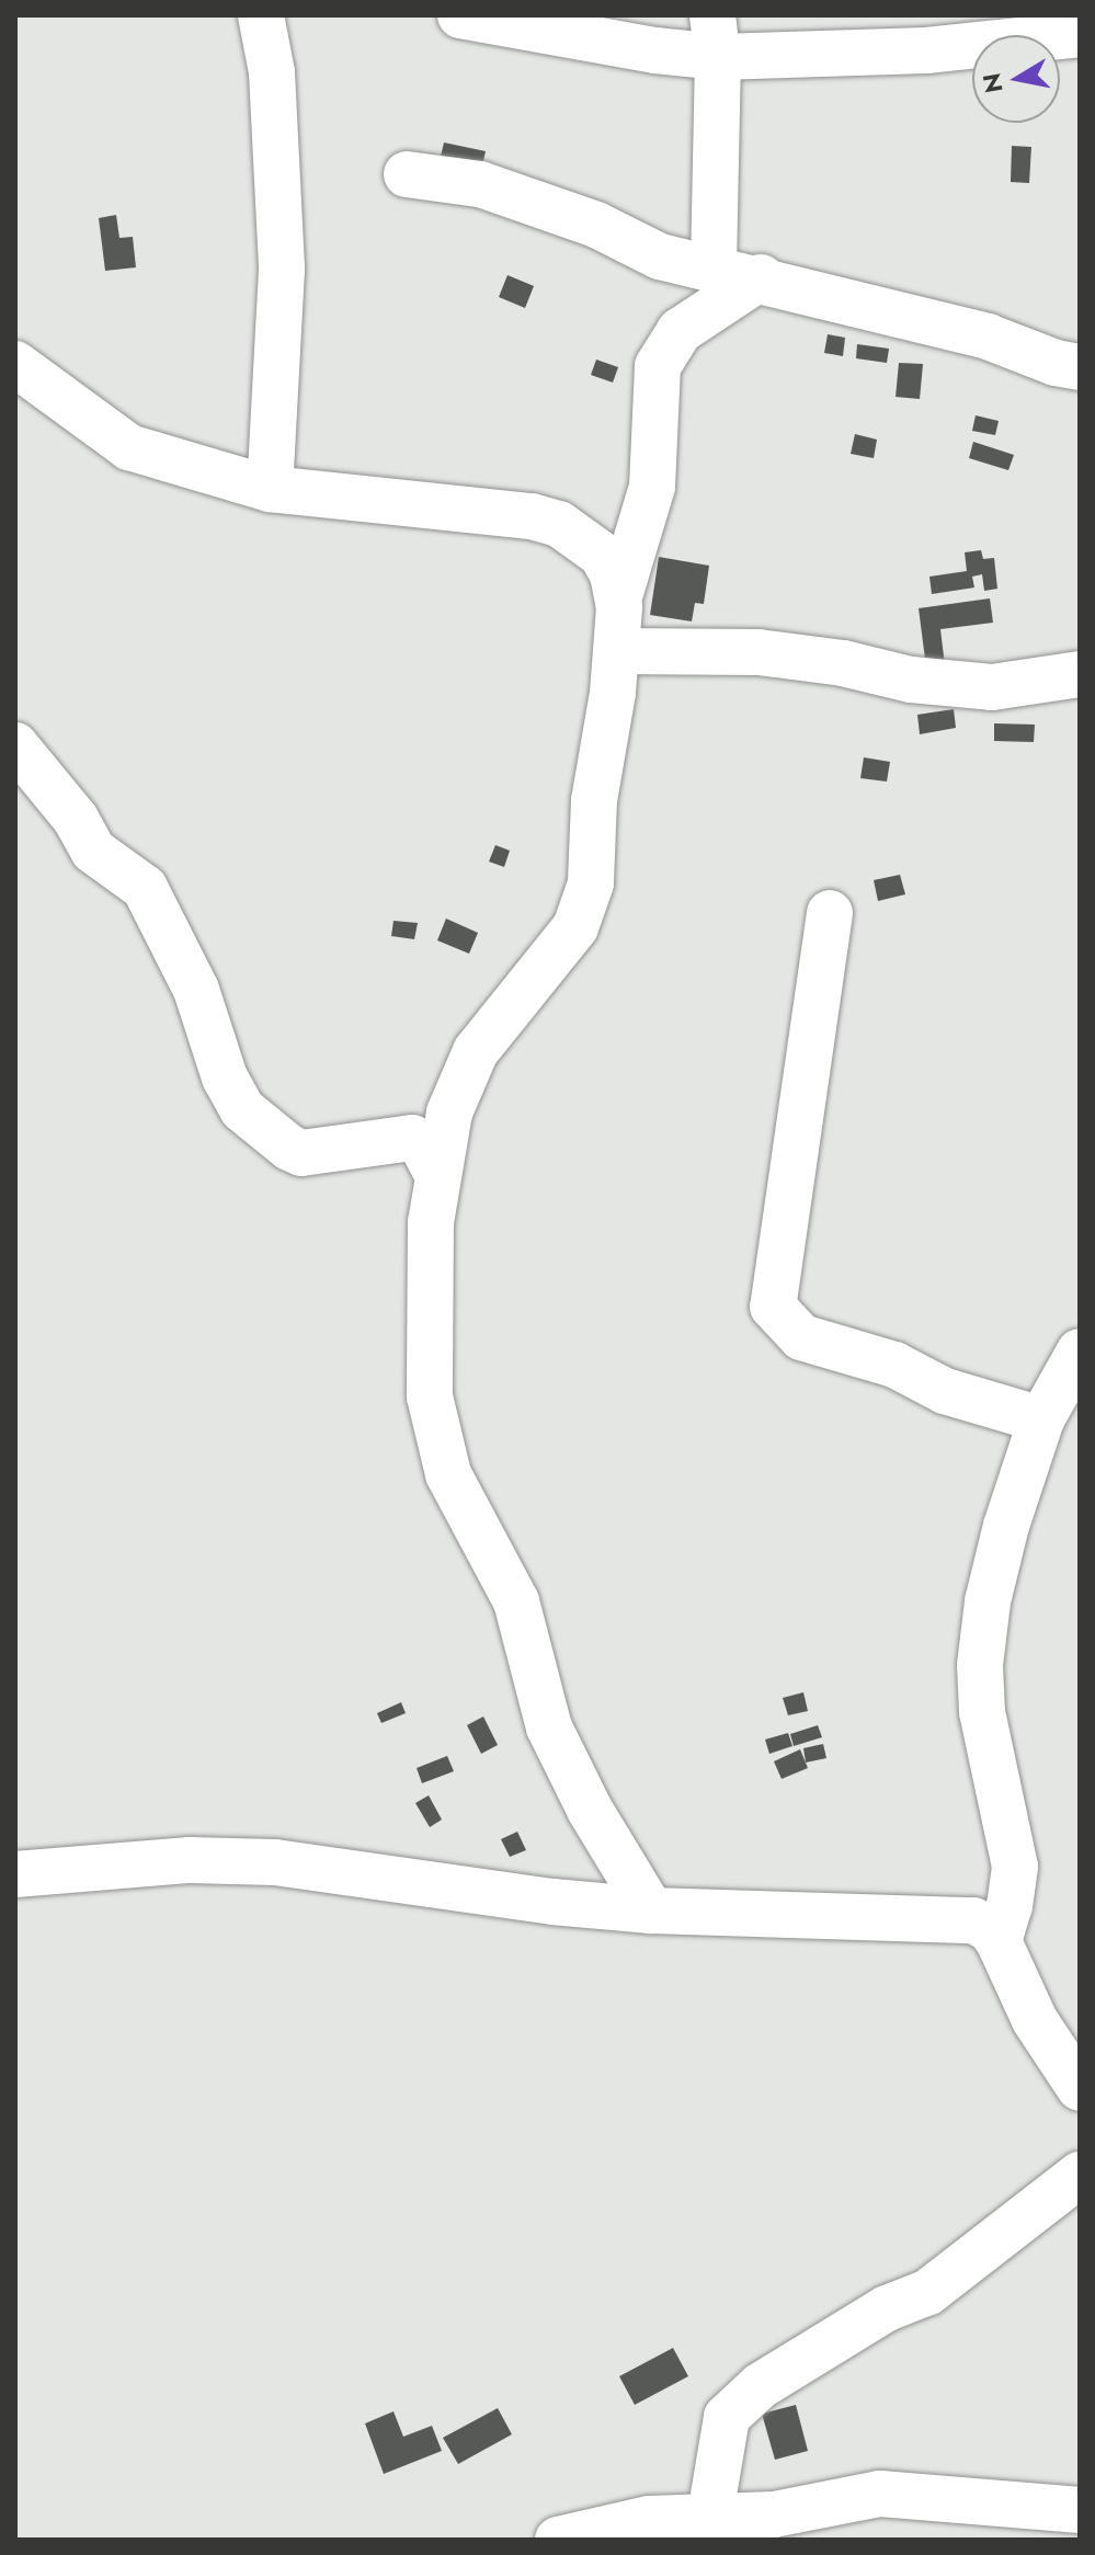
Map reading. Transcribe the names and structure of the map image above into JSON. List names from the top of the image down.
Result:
{
  "north": "left"
}
